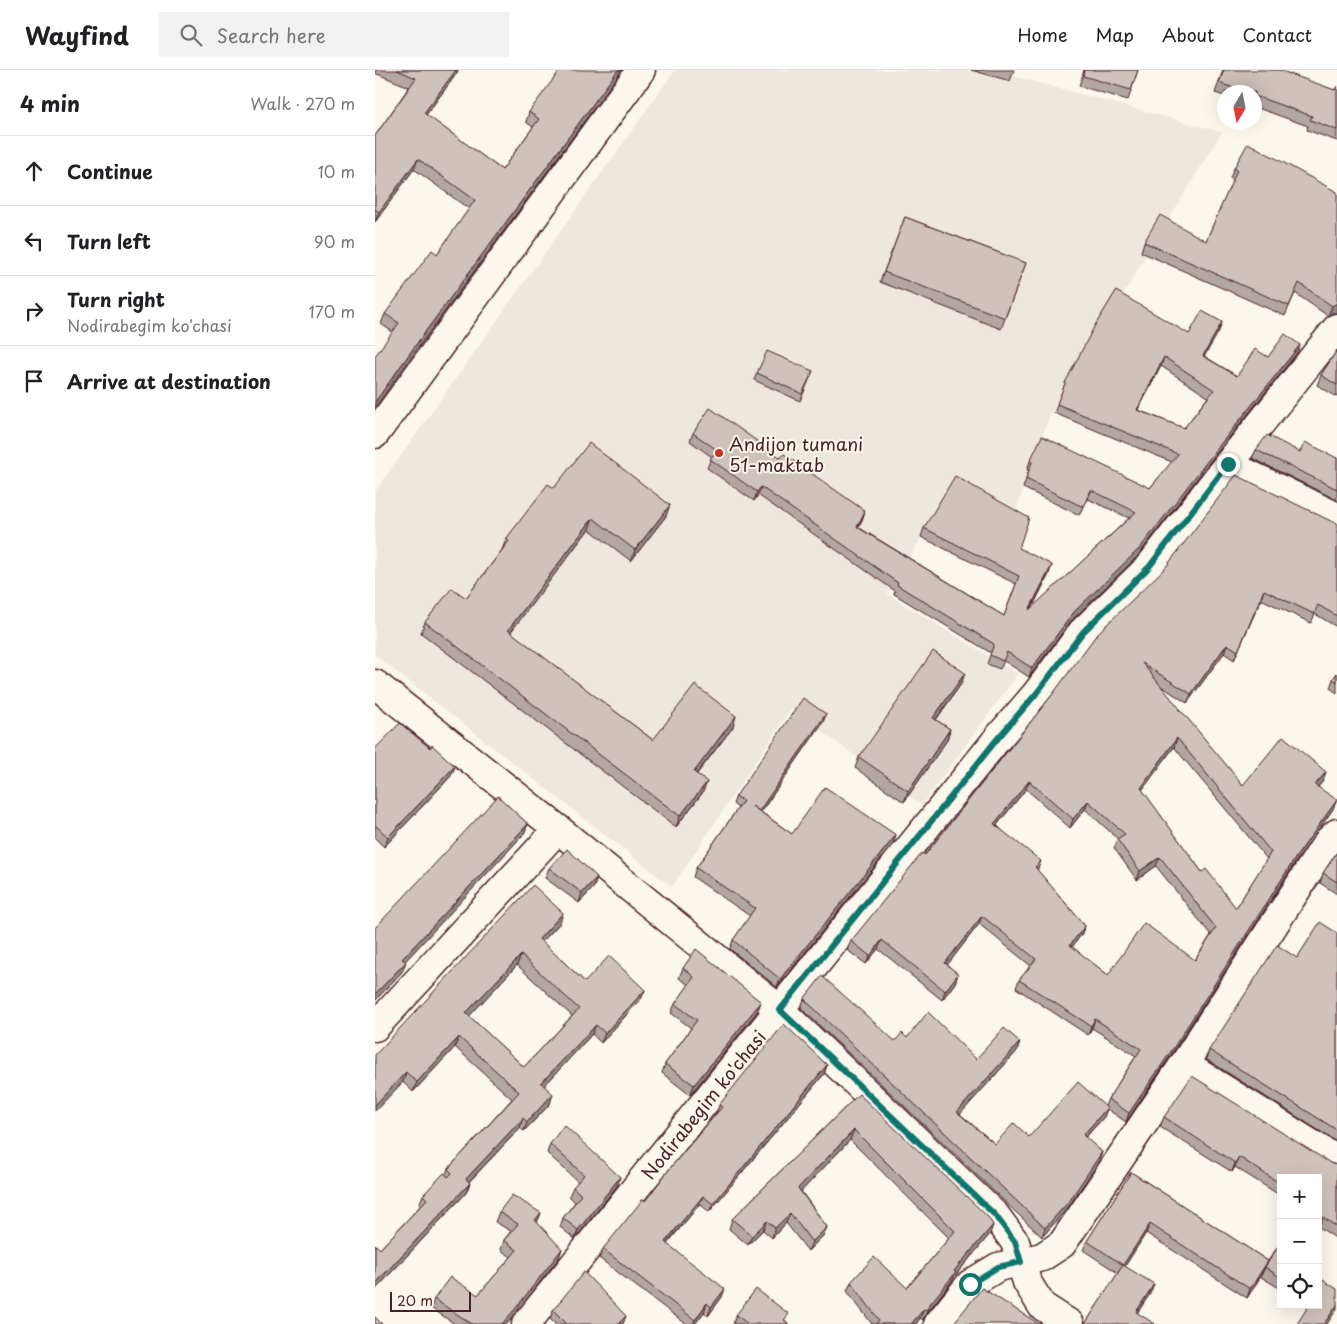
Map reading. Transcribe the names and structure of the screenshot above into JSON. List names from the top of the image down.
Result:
{
  "streets": {
    "lane": ["Nodirabegim ko'chasi"]
  },
  "places": ["Andijon tumani 51-maktab"],
  "scale_bar": "20 m",
  "north": "bottom",
  "page": {
    "header": "Wayfind",
    "search": "Search here",
    "nav": [
      "Home",
      "Map",
      "About",
      "Contact"
    ],
    "heading": ["4 min", "Walk · 270 m"],
    "list": [
      ["Continue", "10 m"],
      ["Turn left", "90 m"],
      ["Turn right", "Nodirabegim ko'chasi", "170 m"],
      "Arrive at destination"
    ],
    "map_buttons": ["+", "−"],
    "scale": "20 m"
  }
}
